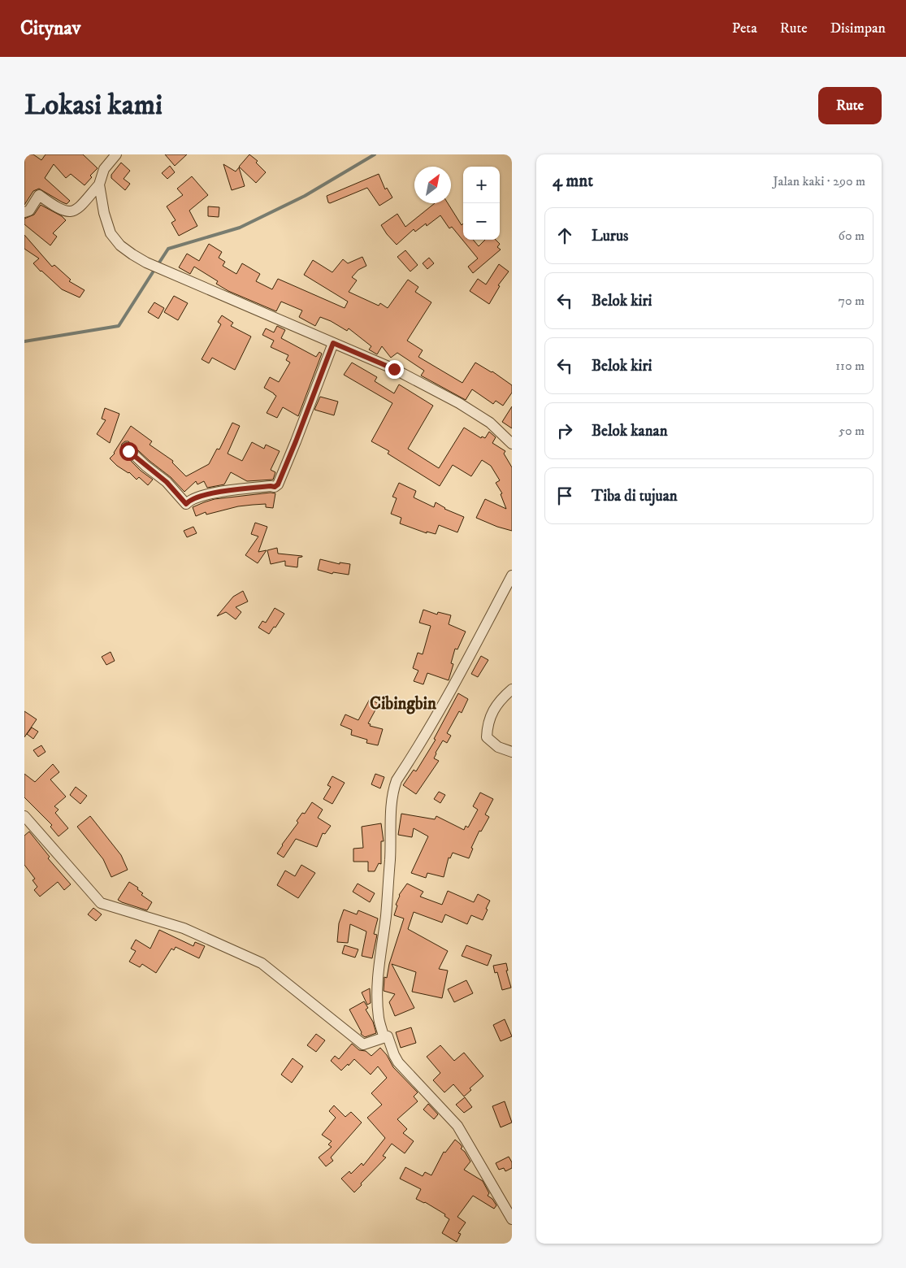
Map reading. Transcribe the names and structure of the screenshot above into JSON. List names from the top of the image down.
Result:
{
  "districts": ["Cibingbin"],
  "north": "top right",
  "page": {
    "header": "Citynav",
    "nav": ["Peta", "Rute", "Disimpan"],
    "buttons": "Rute",
    "title": "Lokasi kami",
    "heading": ["4 mnt", "Jalan kaki · 290 m"],
    "map_buttons": ["+", "−"],
    "list": [
      ["Lurus", "60 m"],
      ["Belok kiri", "70 m"],
      ["Belok kiri", "110 m"],
      ["Belok kanan", "50 m"],
      "Tiba di tujuan"
    ]
  }
}
